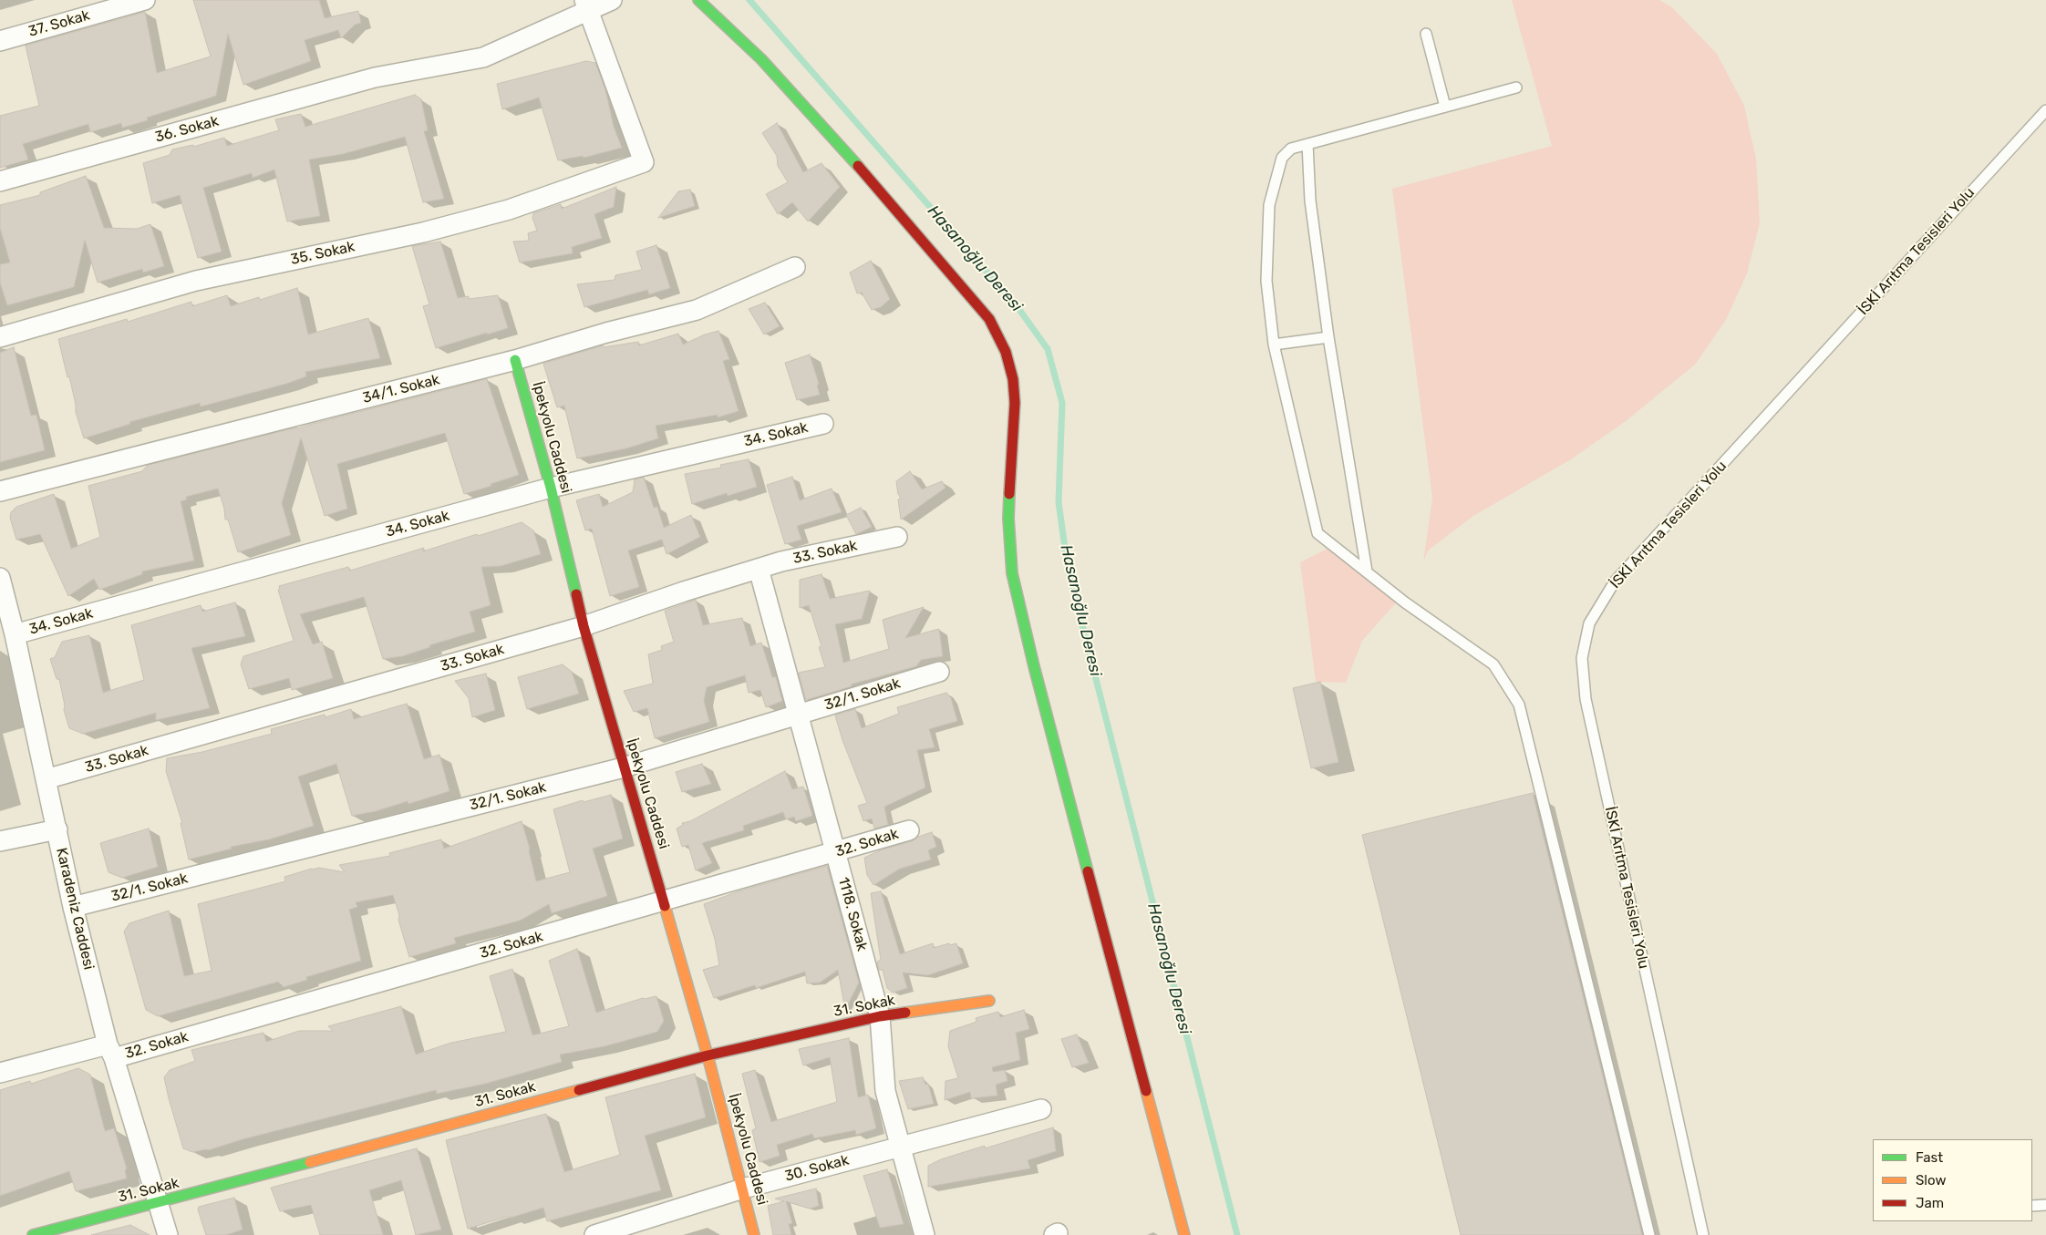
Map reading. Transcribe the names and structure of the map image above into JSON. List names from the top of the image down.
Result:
{
  "streets": {
    "street": [
      "37. Sokak",
      "36. Sokak",
      "35. Sokak",
      "34/1. Sokak",
      "34. Sokak",
      "İpekyolu Caddesi",
      "33. Sokak",
      "32/1. Sokak",
      "32. Sokak",
      "Karadeniz Caddesi",
      "1118. Sokak",
      "31. Sokak",
      "30. Sokak"
    ],
    "lane": ["İSKİ Arıtma Tesisleri Yolu"]
  },
  "crossings": [
    ["36. Sokak", "35. Sokak"],
    ["34/1. Sokak", "İpekyolu Caddesi"],
    ["34. Sokak", "İpekyolu Caddesi"],
    ["34. Sokak", "Karadeniz Caddesi"],
    ["İpekyolu Caddesi", "33. Sokak"],
    ["İpekyolu Caddesi", "32/1. Sokak"],
    ["İpekyolu Caddesi", "32. Sokak"],
    ["İpekyolu Caddesi", "31. Sokak"],
    ["İpekyolu Caddesi", "30. Sokak"],
    ["33. Sokak", "Karadeniz Caddesi"],
    ["33. Sokak", "1118. Sokak"],
    ["32/1. Sokak", "Karadeniz Caddesi"],
    ["32/1. Sokak", "1118. Sokak"],
    ["32. Sokak", "Karadeniz Caddesi"],
    ["32. Sokak", "1118. Sokak"],
    ["Karadeniz Caddesi", "31. Sokak"],
    ["1118. Sokak", "31. Sokak"],
    ["1118. Sokak", "30. Sokak"]
  ],
  "water": ["Hasanoğlu Deresi"],
  "legend": ["Fast", "Slow", "Jam"]
}
